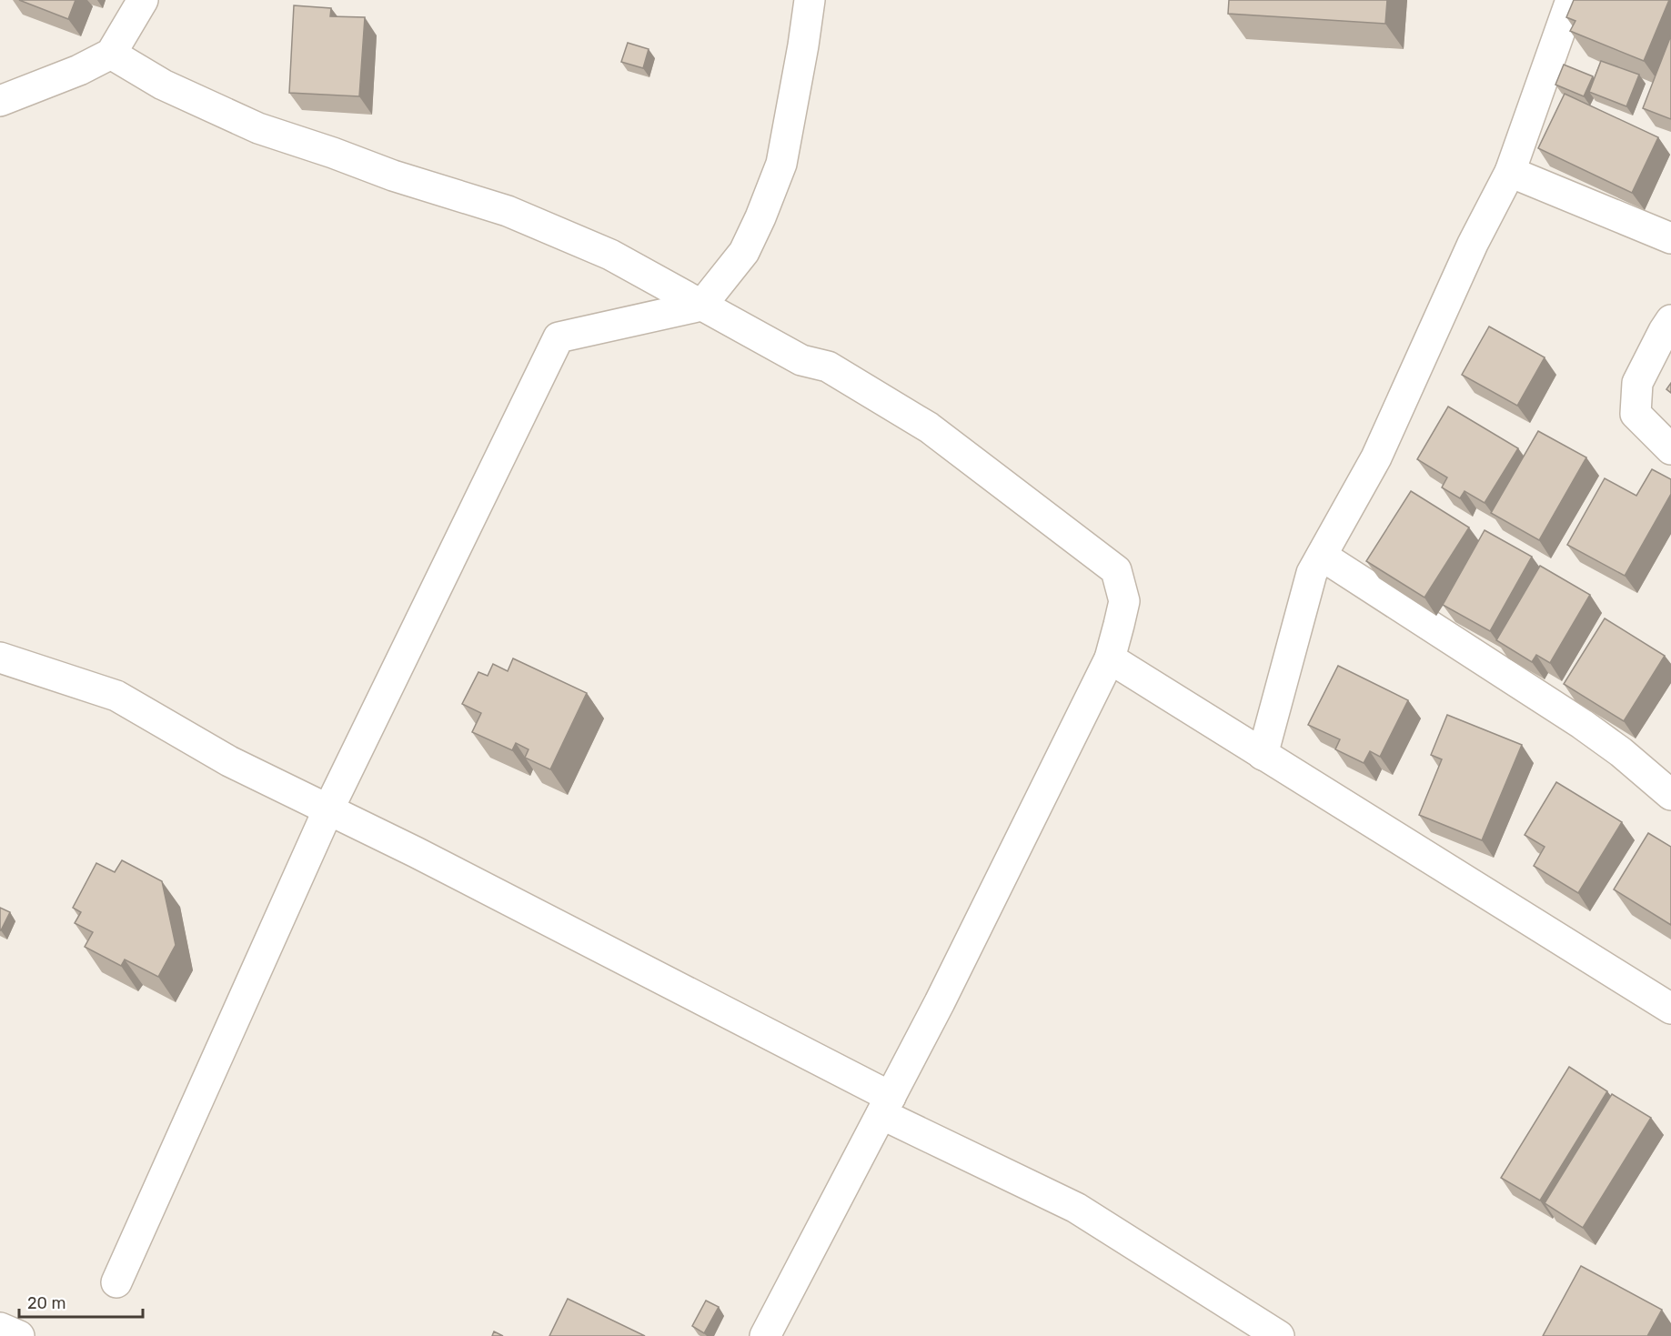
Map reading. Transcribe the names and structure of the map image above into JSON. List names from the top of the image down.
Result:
{
  "scale_bar": "20 m"
}
